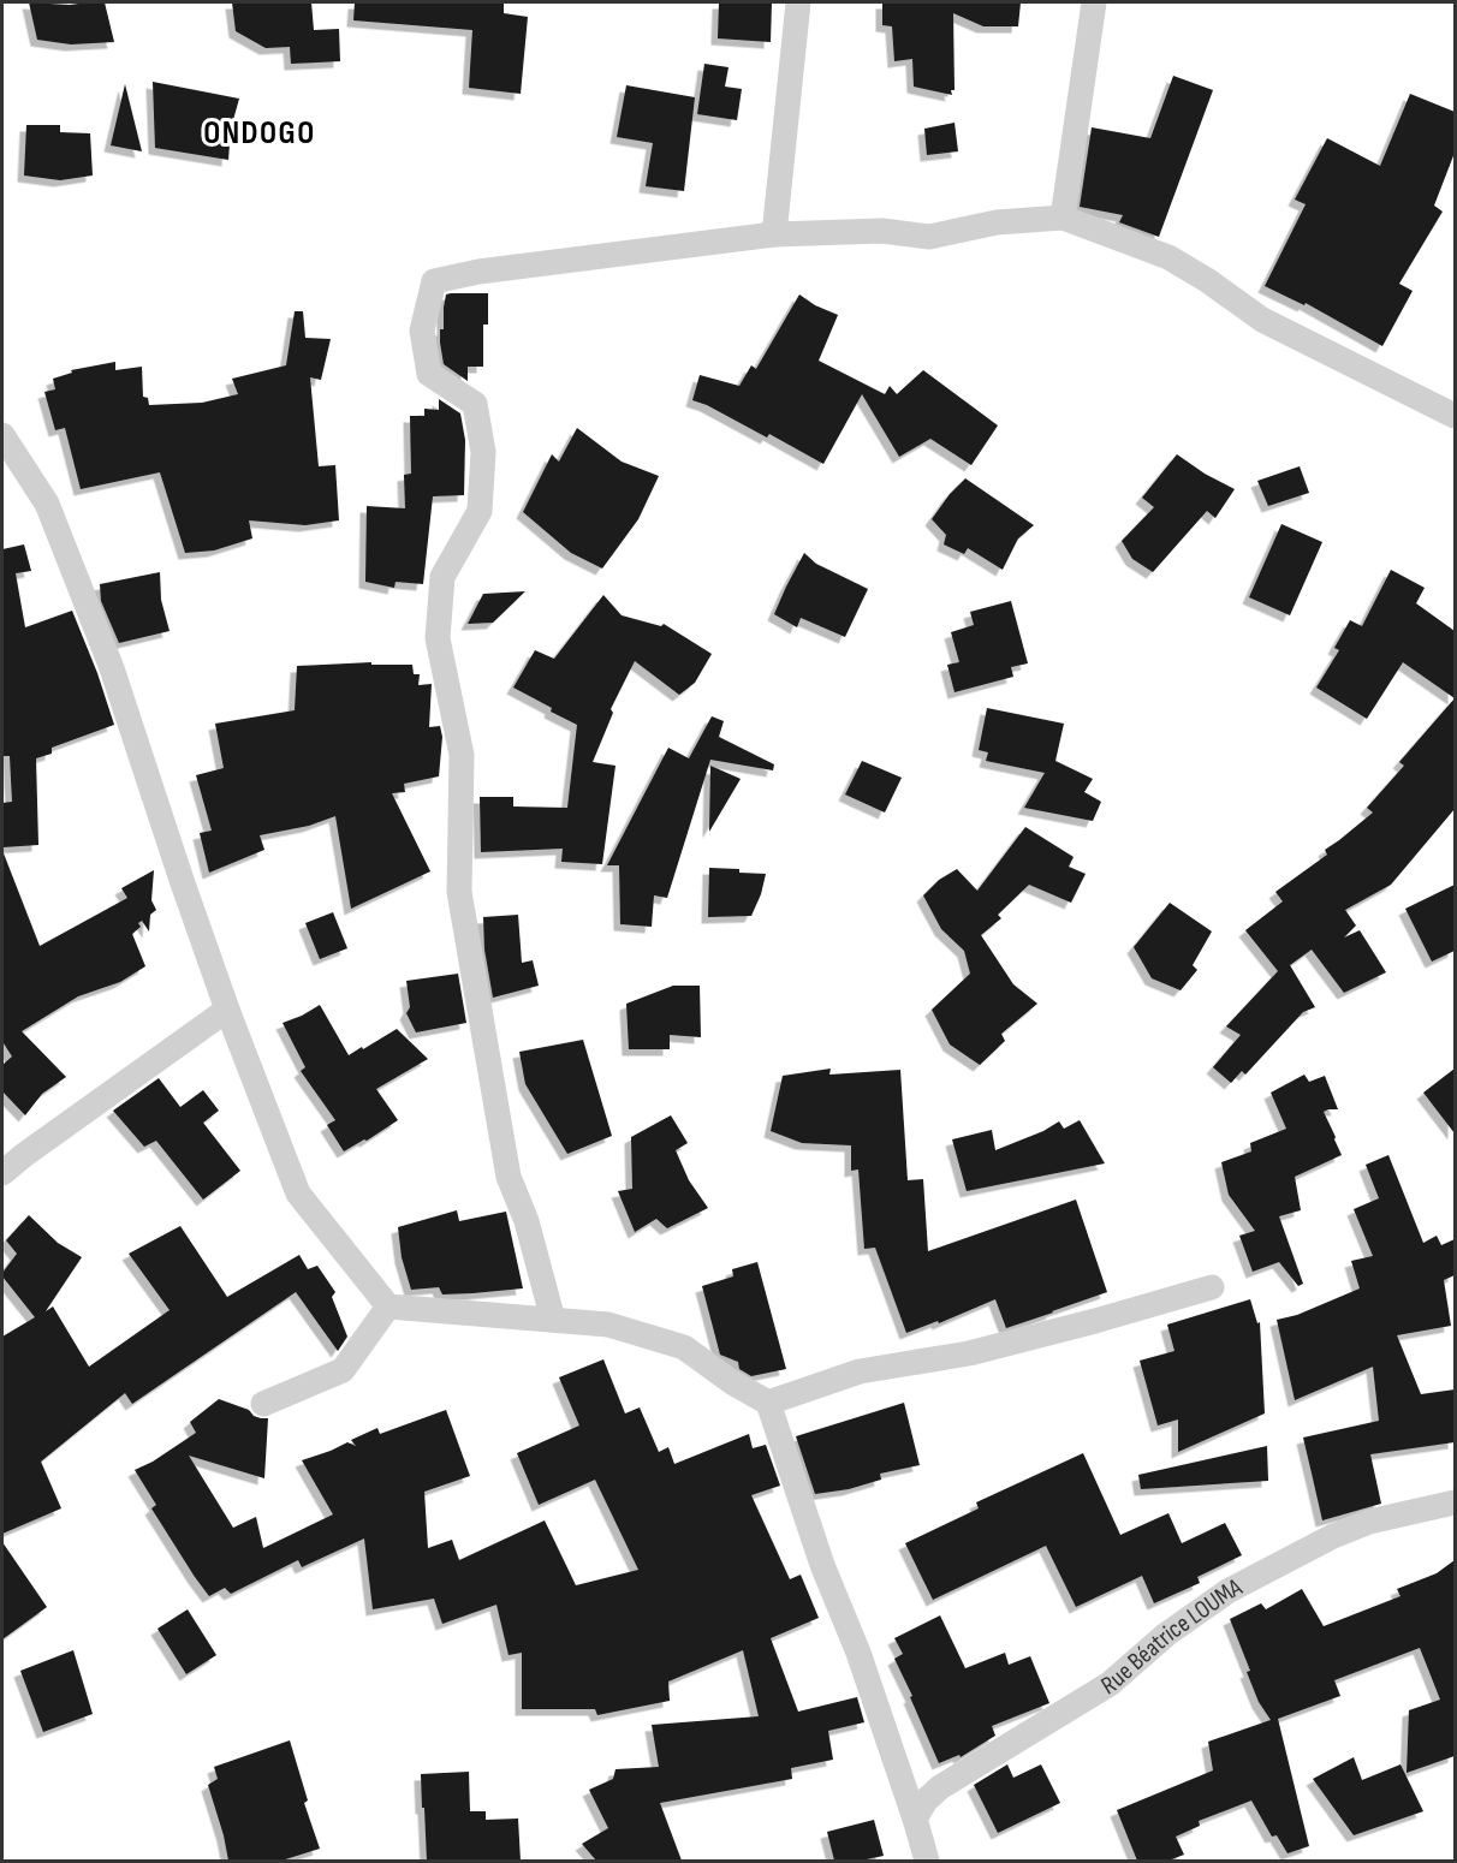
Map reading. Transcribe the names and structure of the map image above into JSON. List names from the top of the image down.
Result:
{
  "streets": {
    "street": ["Rue Béatrice LOUMA"]
  },
  "districts": ["ONDOGO"]
}
